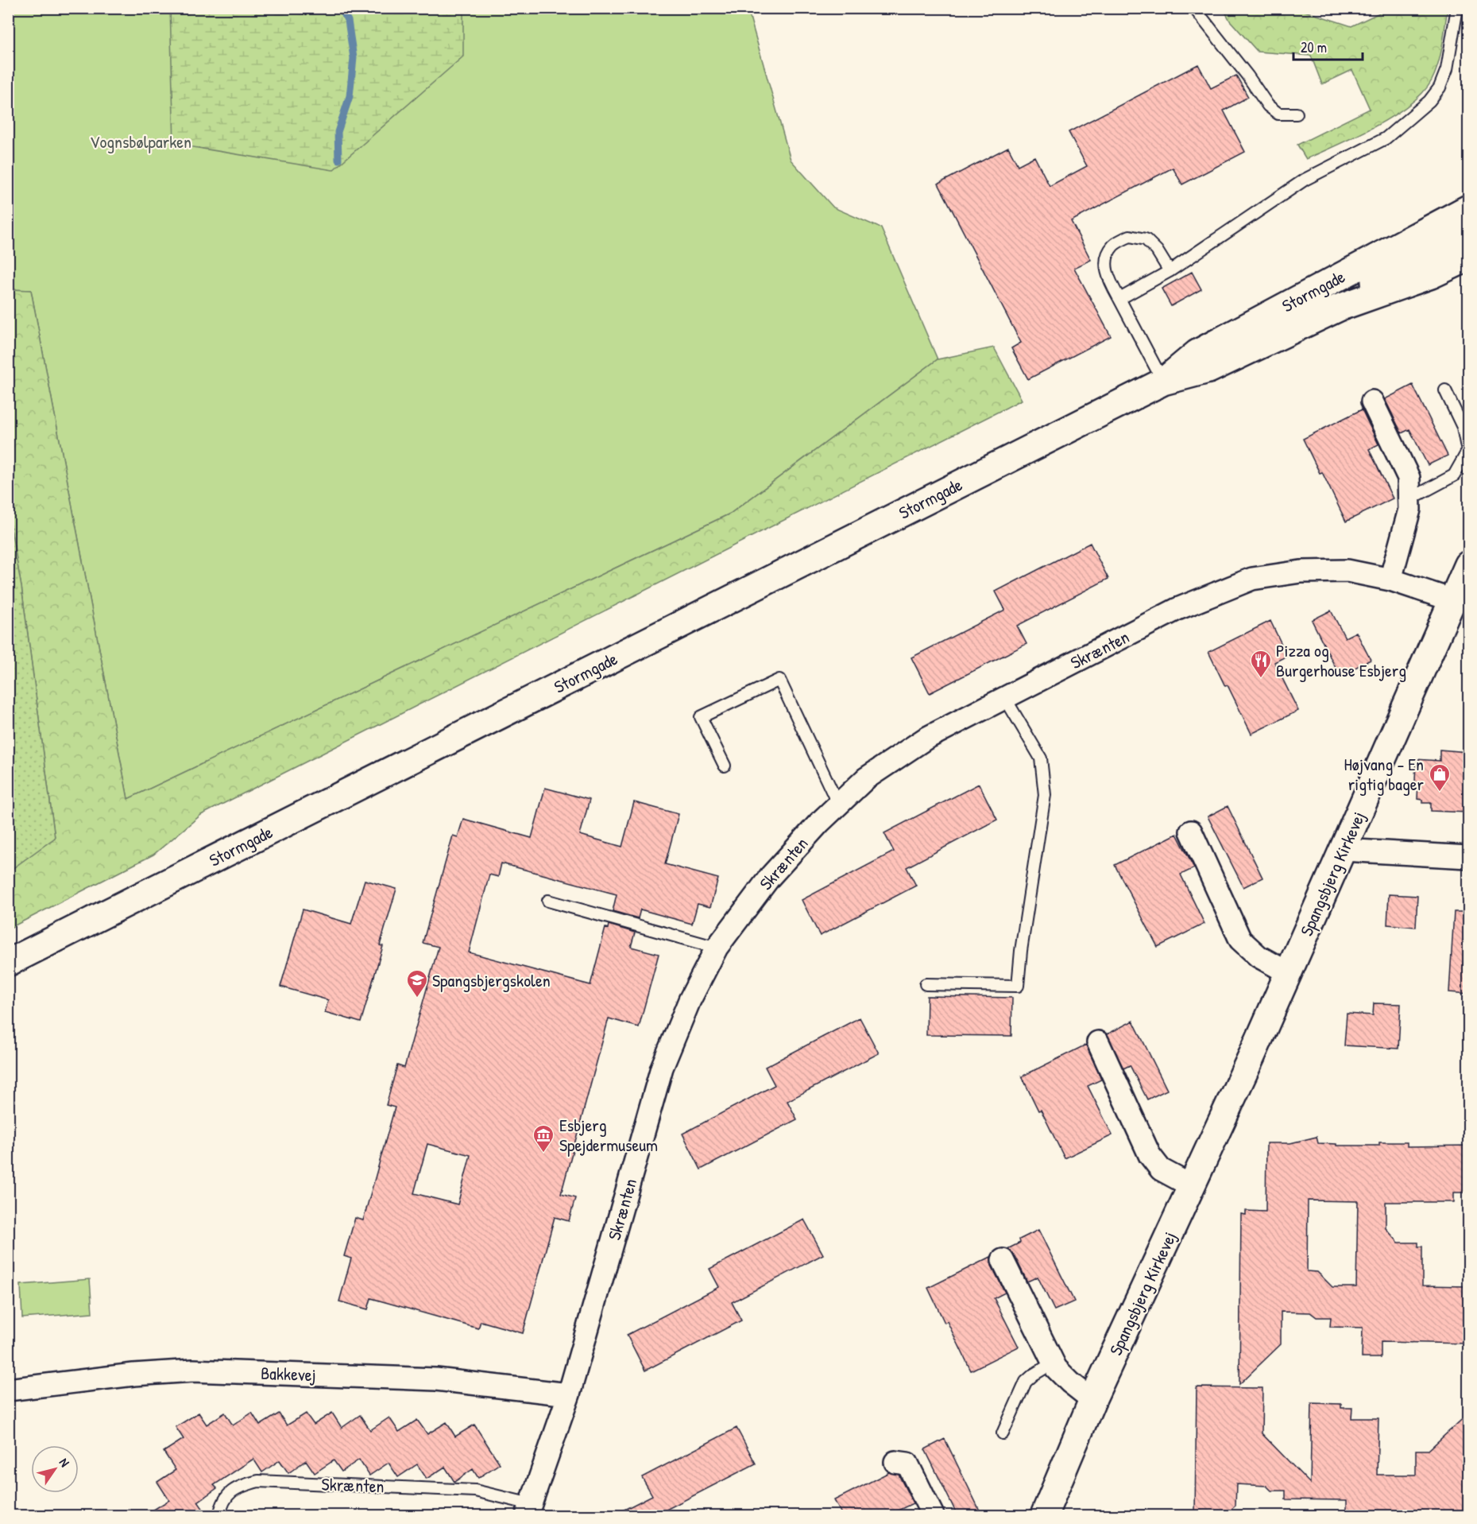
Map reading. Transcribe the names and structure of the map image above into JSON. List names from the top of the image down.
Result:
{
  "streets": {
    "street": [
      "Stormgade",
      "Skrænten",
      "Spangsbjerg Kirkevej",
      "Bakkevej"
    ]
  },
  "crossings": [
    ["Skrænten", "Spangsbjerg Kirkevej"],
    ["Skrænten", "Bakkevej"]
  ],
  "parks": ["Vognsbølparken"],
  "places": {
    "restaurant": ["Pizza og Burgerhouse Esbjerg"],
    "shop": ["Højvang - En rigtig bager"],
    "school or university": ["Spangsbjergskolen"],
    "museum": ["Esbjerg Spejdermuseum"]
  },
  "scale_bar": "20 m",
  "north": "top right"
}
